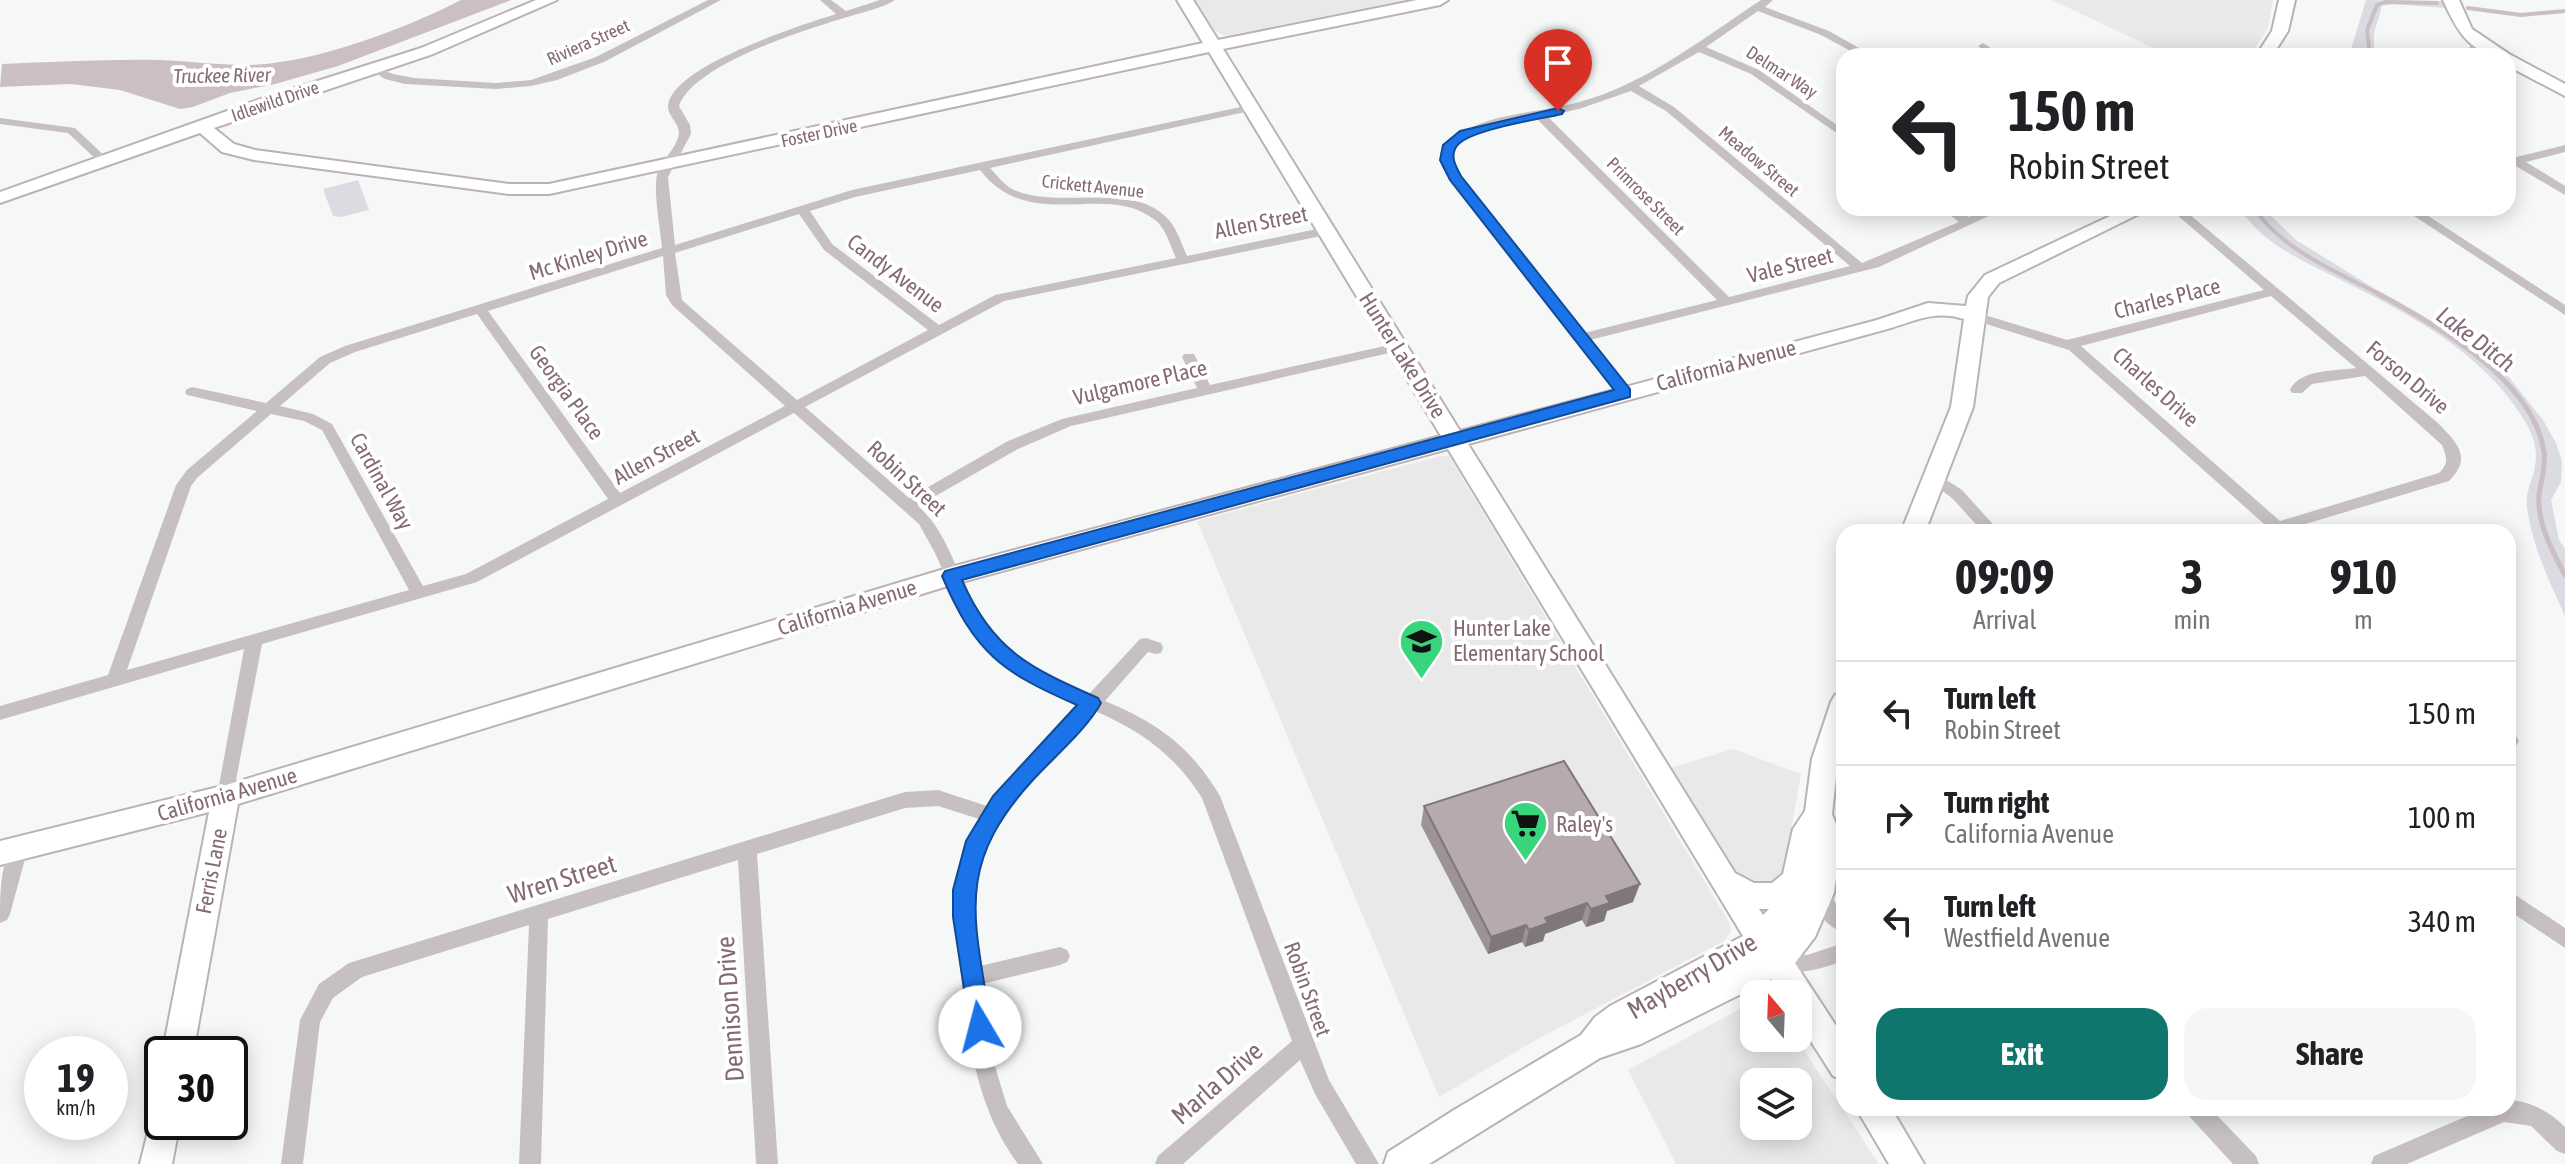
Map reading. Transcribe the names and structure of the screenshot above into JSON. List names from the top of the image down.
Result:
{
  "streets": {
    "street": [
      "Riviera Street",
      "Delmar Way",
      "Idlewild Drive",
      "Foster Drive",
      "Meadow Street",
      "Crickett Avenue",
      "Primrose Street",
      "Allen Street",
      "Mc Kinley Drive",
      "Vale Street",
      "Candy Avenue",
      "Charles Place",
      "Hunter Lake Drive",
      "California Avenue",
      "Forson Drive",
      "Vulgamore Place",
      "Charles Drive",
      "Georgia Place",
      "Robin Street",
      "Cardinal Way",
      "Ferris Lane",
      "Wren Street",
      "Mayberry Drive",
      "Dennison Drive",
      "Marla Drive"
    ]
  },
  "crossings": [
    ["Riviera Street", "Idlewild Drive"],
    ["Idlewild Drive", "Foster Drive"],
    ["Foster Drive", "Hunter Lake Drive"],
    ["Foster Drive", "Robin Street"],
    ["Meadow Street", "Vale Street"],
    ["Crickett Avenue", "Allen Street"],
    ["Crickett Avenue", "Mc Kinley Drive"],
    ["Primrose Street", "Vale Street"],
    ["Allen Street", "Mc Kinley Drive"],
    ["Allen Street", "Candy Avenue"],
    ["Allen Street", "Hunter Lake Drive"],
    ["Allen Street", "Georgia Place"],
    ["Allen Street", "Robin Street"],
    ["Allen Street", "Cardinal Way"],
    ["Allen Street", "Ferris Lane"],
    ["Mc Kinley Drive", "Candy Avenue"],
    ["Mc Kinley Drive", "Hunter Lake Drive"],
    ["Mc Kinley Drive", "Georgia Place"],
    ["Mc Kinley Drive", "Robin Street"],
    ["Mc Kinley Drive", "Cardinal Way"],
    ["Charles Place", "Forson Drive"],
    ["Charles Place", "Charles Drive"],
    ["Hunter Lake Drive", "California Avenue"],
    ["Hunter Lake Drive", "Vulgamore Place"],
    ["Hunter Lake Drive", "Mayberry Drive"],
    ["California Avenue", "Charles Drive"],
    ["California Avenue", "Robin Street"],
    ["California Avenue", "Ferris Lane"],
    ["Vulgamore Place", "Robin Street"],
    ["Robin Street", "Marla Drive"],
    ["Wren Street", "Dennison Drive"]
  ],
  "water": ["Truckee River", "Lake Ditch"],
  "places": {
    "school or university": ["Hunter Lake Elementary School"],
    "supermarket": ["Raley's"]
  },
  "north": "top",
  "page": {
    "turn": ["150 m", "Robin Street"],
    "eta": [
      "09:09",
      "Arrival",
      "3",
      "min",
      "910",
      "m"
    ],
    "list": [
      {
        "name": "Turn left",
        "note": "Robin Street",
        "value": "150 m"
      },
      {
        "name": "Turn right",
        "note": "California Avenue",
        "value": "100 m"
      },
      {
        "name": "Turn left",
        "note": "Westfield Avenue",
        "value": "340 m"
      }
    ],
    "buttons": ["Exit", "Share"],
    "speed": "19 km/h",
    "limit": "30"
  }
}
